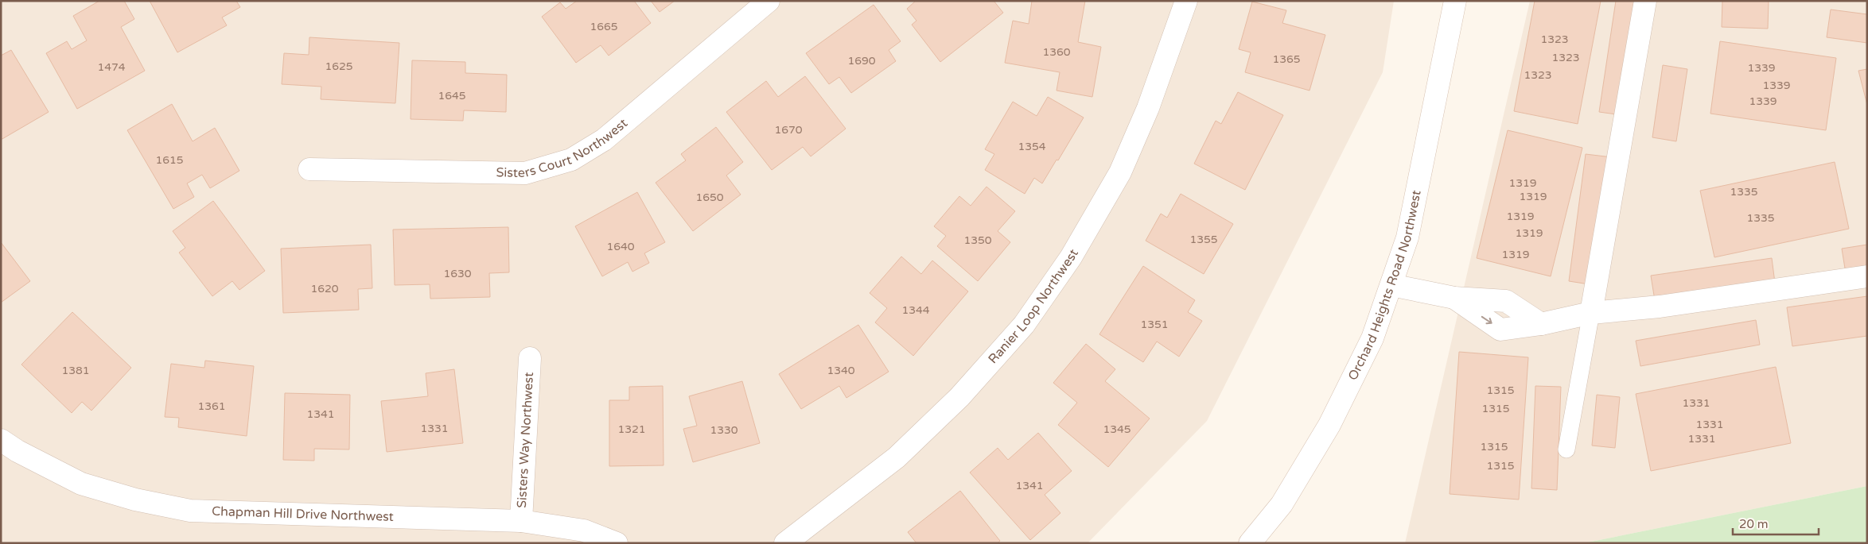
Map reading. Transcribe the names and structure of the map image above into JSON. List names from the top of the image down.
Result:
{
  "streets": {
    "street": [
      "Sisters Court Northwest",
      "Orchard Heights Road Northwest",
      "Ranier Loop Northwest",
      "Sisters Way Northwest",
      "Chapman Hill Drive Northwest"
    ]
  },
  "crossings": [
    ["Sisters Way Northwest", "Chapman Hill Drive Northwest"]
  ],
  "house_numbers": [
    "1665",
    "1323",
    "1360",
    "1323",
    "1365",
    "1690",
    "1625",
    "1474",
    "1339",
    "1323",
    "1339",
    "1645",
    "1339",
    "1670",
    "1354",
    "1615",
    "1319",
    "1335",
    "1319",
    "1650",
    "1319",
    "1335",
    "1319",
    "1355",
    "1350",
    "1640",
    "1319",
    "1630",
    "1620",
    "1344",
    "1351",
    "1381",
    "1340",
    "1315",
    "1331",
    "1361",
    "1315",
    "1341",
    "1331",
    "1331",
    "1321",
    "1345",
    "1330",
    "1331",
    "1315",
    "1315",
    "1341"
  ],
  "scale_bar": "20 m"
}
